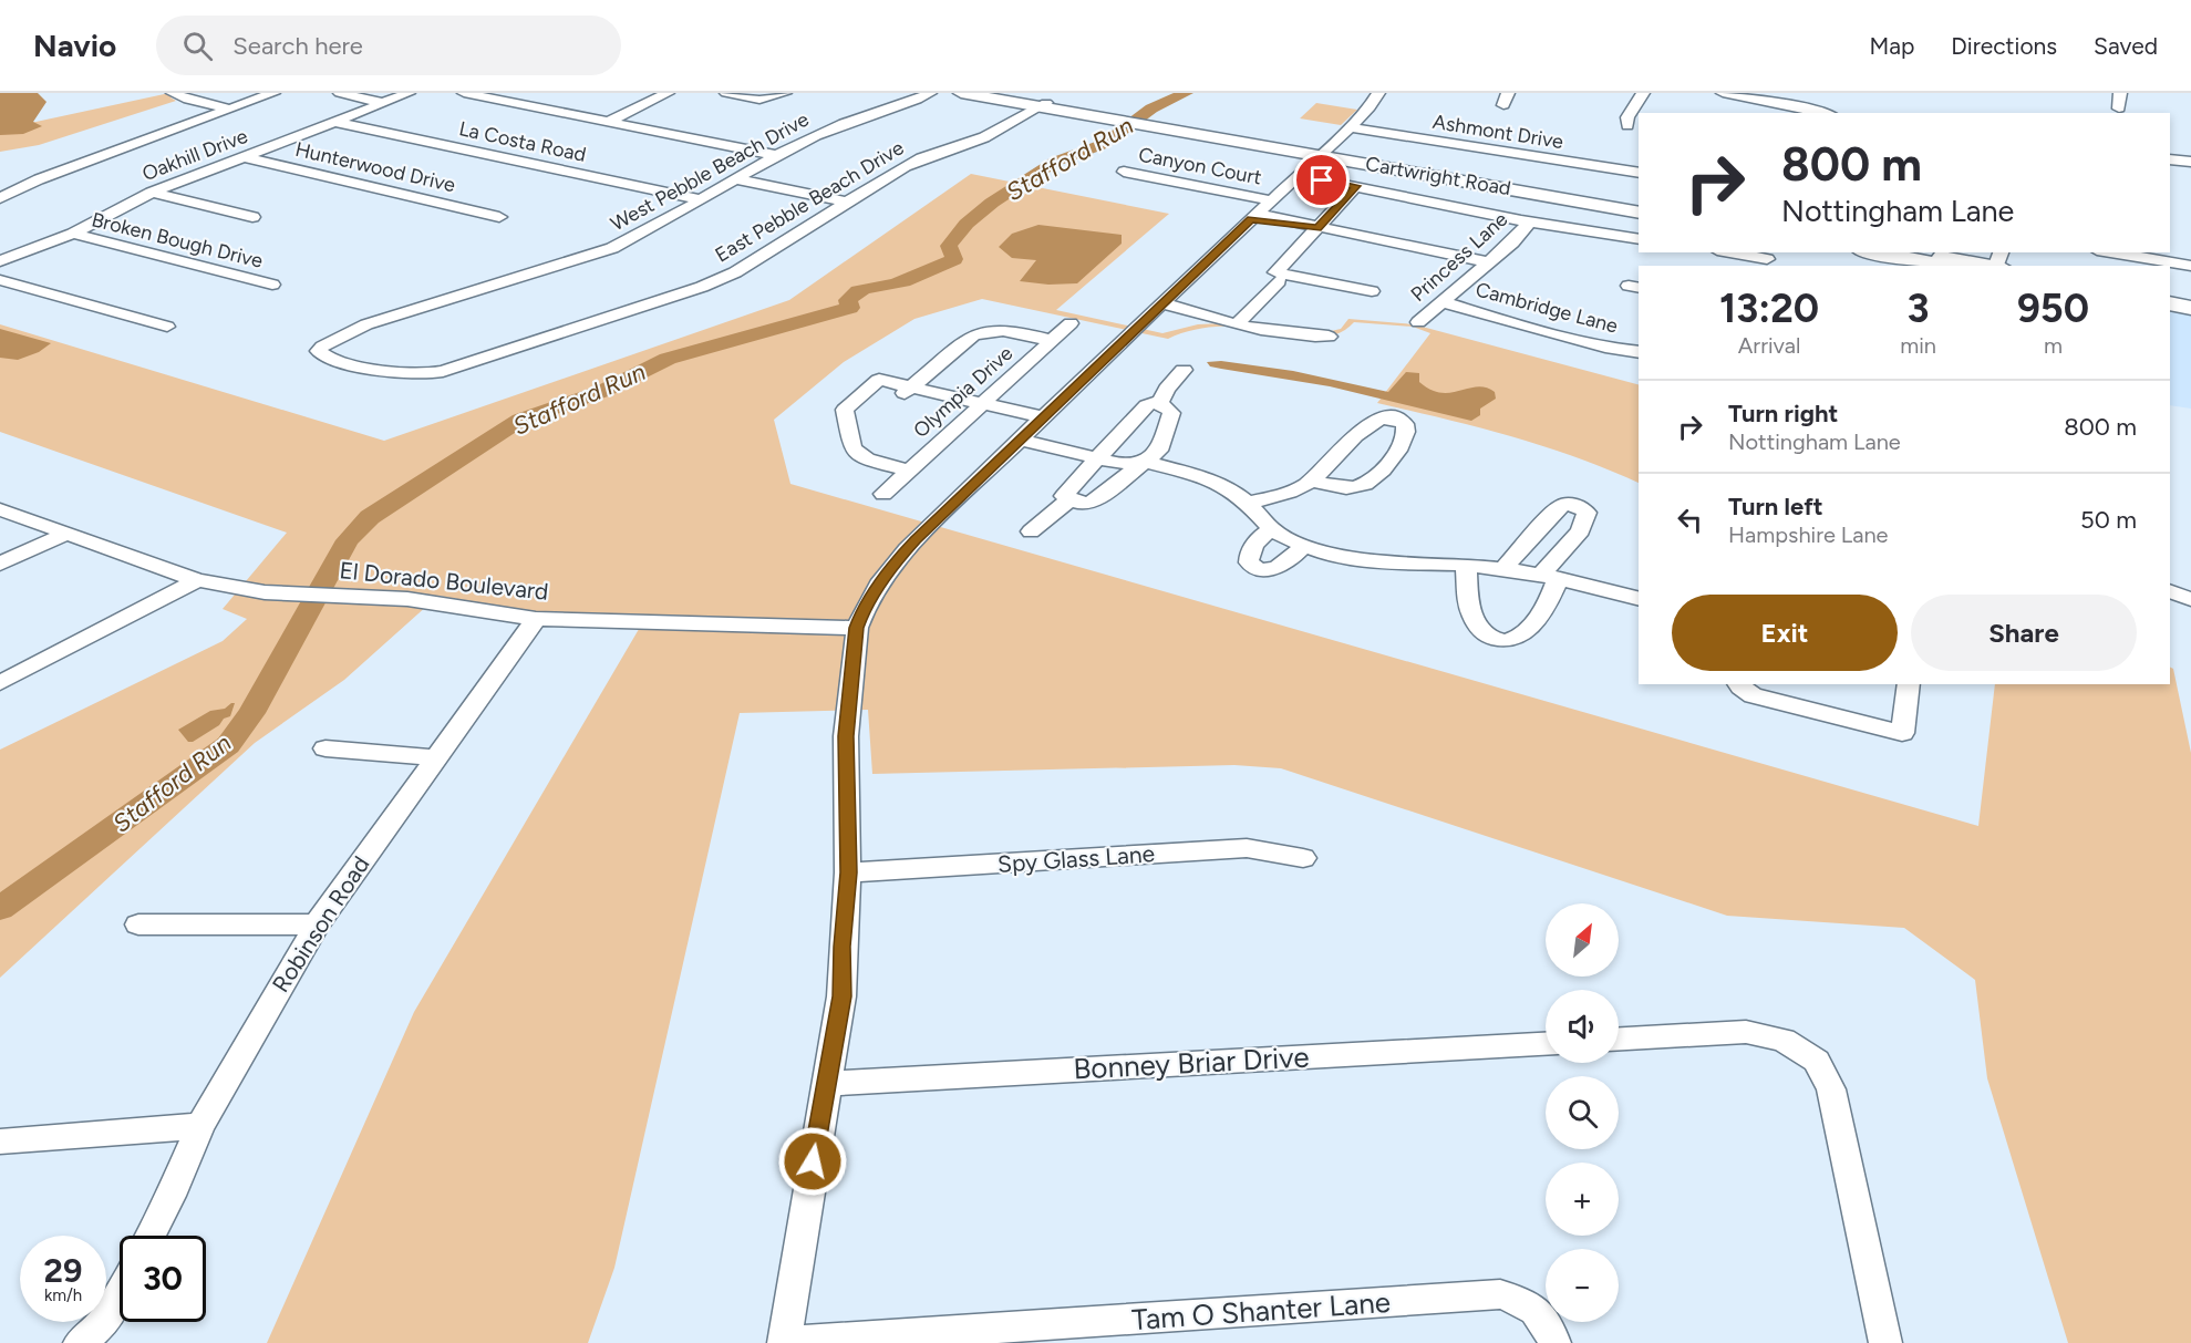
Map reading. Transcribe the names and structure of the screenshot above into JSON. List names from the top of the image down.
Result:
{
  "streets": {
    "main road": ["Cartwright Road"],
    "street": [
      "Ashmont Drive",
      "La Costa Road",
      "Oakhill Drive",
      "Canyon Court",
      "Hunterwood Drive",
      "West Pebble Beach Drive",
      "East Pebble Beach Drive",
      "Broken Bough Drive",
      "Princess Lane",
      "Cambridge Lane",
      "Olympia Drive",
      "El Dorado Boulevard",
      "Spy Glass Lane",
      "Robinson Road",
      "Bonney Briar Drive",
      "Tam O Shanter Lane"
    ]
  },
  "crossings": [
    ["La Costa Road", "Oakhill Drive"],
    ["La Costa Road", "West Pebble Beach Drive"],
    ["Oakhill Drive", "Hunterwood Drive"],
    ["Oakhill Drive", "Broken Bough Drive"],
    ["Canyon Court", "Princess Lane"],
    ["West Pebble Beach Drive", "East Pebble Beach Drive"],
    ["Cartwright Road", "East Pebble Beach Drive"],
    ["Princess Lane", "Cambridge Lane"],
    ["El Dorado Boulevard", "Robinson Road"]
  ],
  "water": ["Stafford Run"],
  "north": "top right",
  "page": {
    "header": "Navio",
    "search": "Search here",
    "nav": ["Map", "Directions", "Saved"],
    "turn": ["800 m", "Nottingham Lane"],
    "eta": [
      "13:20",
      "Arrival",
      "3",
      "min",
      "950",
      "m"
    ],
    "list": [
      {
        "name": "Turn right",
        "note": "Nottingham Lane",
        "value": "800 m"
      },
      {
        "name": "Turn left",
        "note": "Hampshire Lane",
        "value": "50 m"
      }
    ],
    "buttons": ["Exit", "Share"],
    "map_buttons": ["+", "−"],
    "speed": "29 km/h",
    "limit": "30"
  }
}
